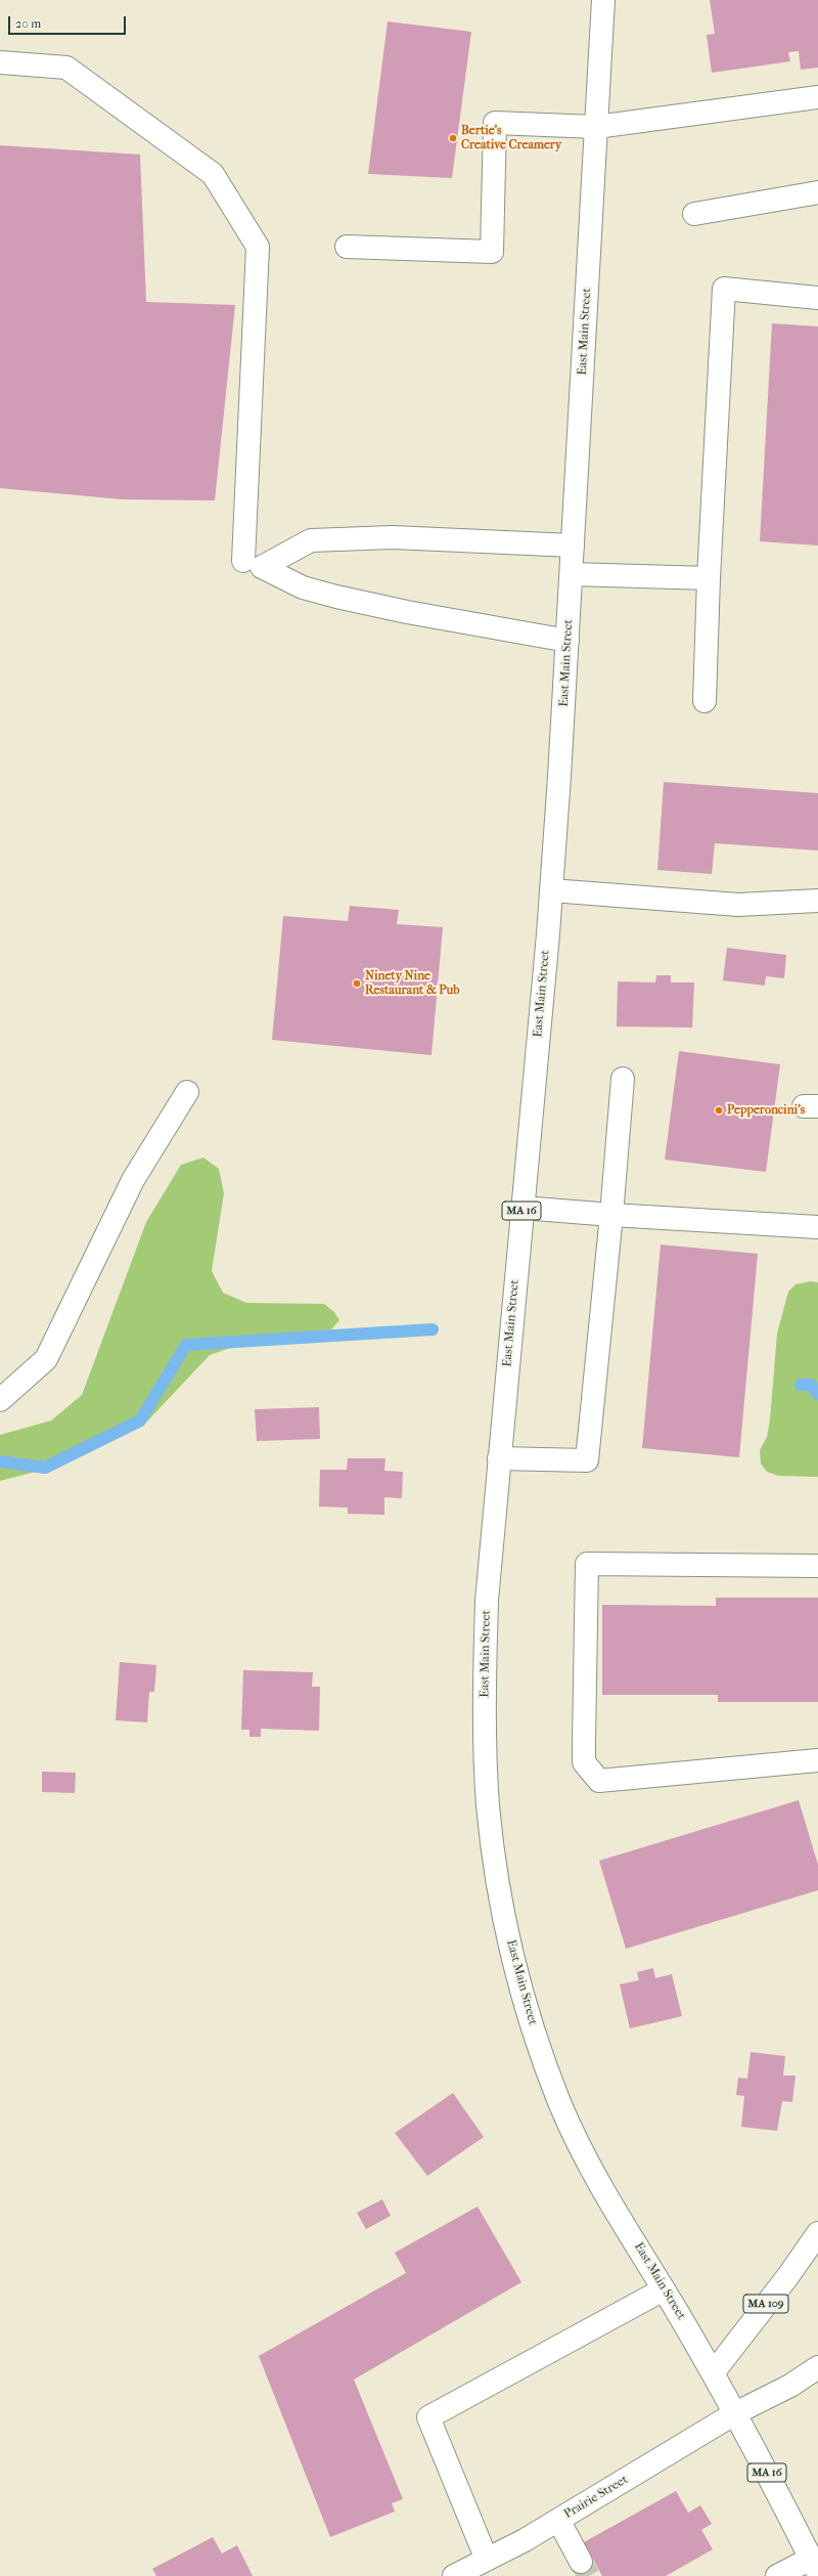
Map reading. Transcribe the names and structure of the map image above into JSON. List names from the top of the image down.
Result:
{
  "streets": {
    "main road": [
      "East Main Street",
      "MA 16",
      "MA 109",
      "Prairie Street"
    ]
  },
  "crossings": [
    ["East Main Street", "MA 109"],
    ["East Main Street", "Prairie Street"]
  ],
  "places": ["Bertie's Creative Creamery", "Ninety Nine Restaurant & Pub", "Pepperoncini's"],
  "scale_bar": "20 m"
}
